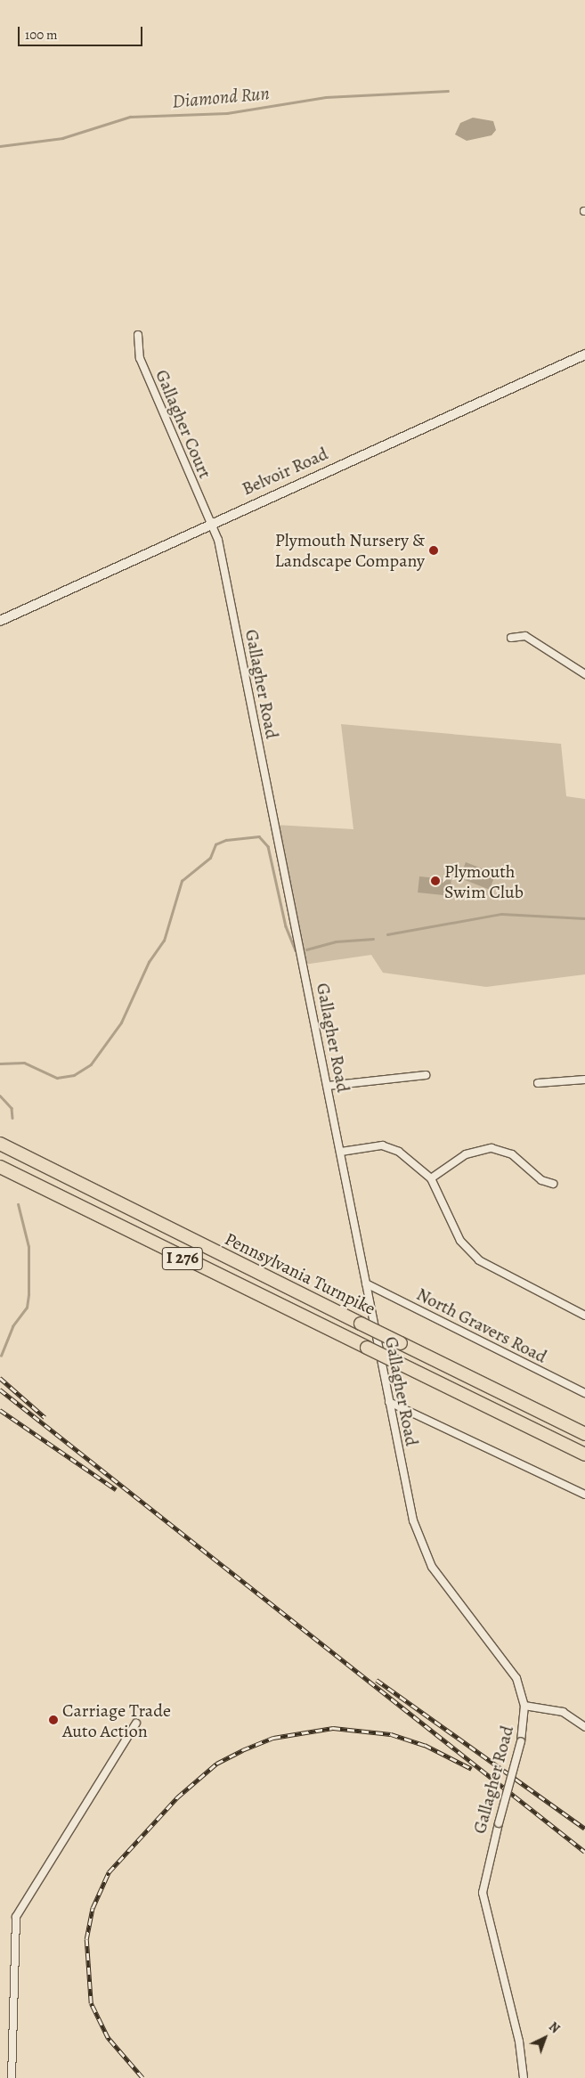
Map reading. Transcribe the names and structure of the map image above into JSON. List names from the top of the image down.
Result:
{
  "streets": {
    "highway": ["I 276", "Pennsylvania Turnpike"],
    "street": [
      "Gallagher Court",
      "Belvoir Road",
      "Gallagher Road",
      "North Gravers Road"
    ]
  },
  "crossings": [
    ["Gallagher Court", "Belvoir Road"],
    ["Gallagher Court", "Gallagher Road"],
    ["Belvoir Road", "Gallagher Road"],
    ["Gallagher Road", "North Gravers Road"]
  ],
  "water": ["Diamond Run"],
  "places": ["Plymouth Nursery & Landscape Company", "Plymouth Swim Club", "Carriage Trade Auto Action"],
  "scale_bar": "100 m",
  "north": "top right"
}
